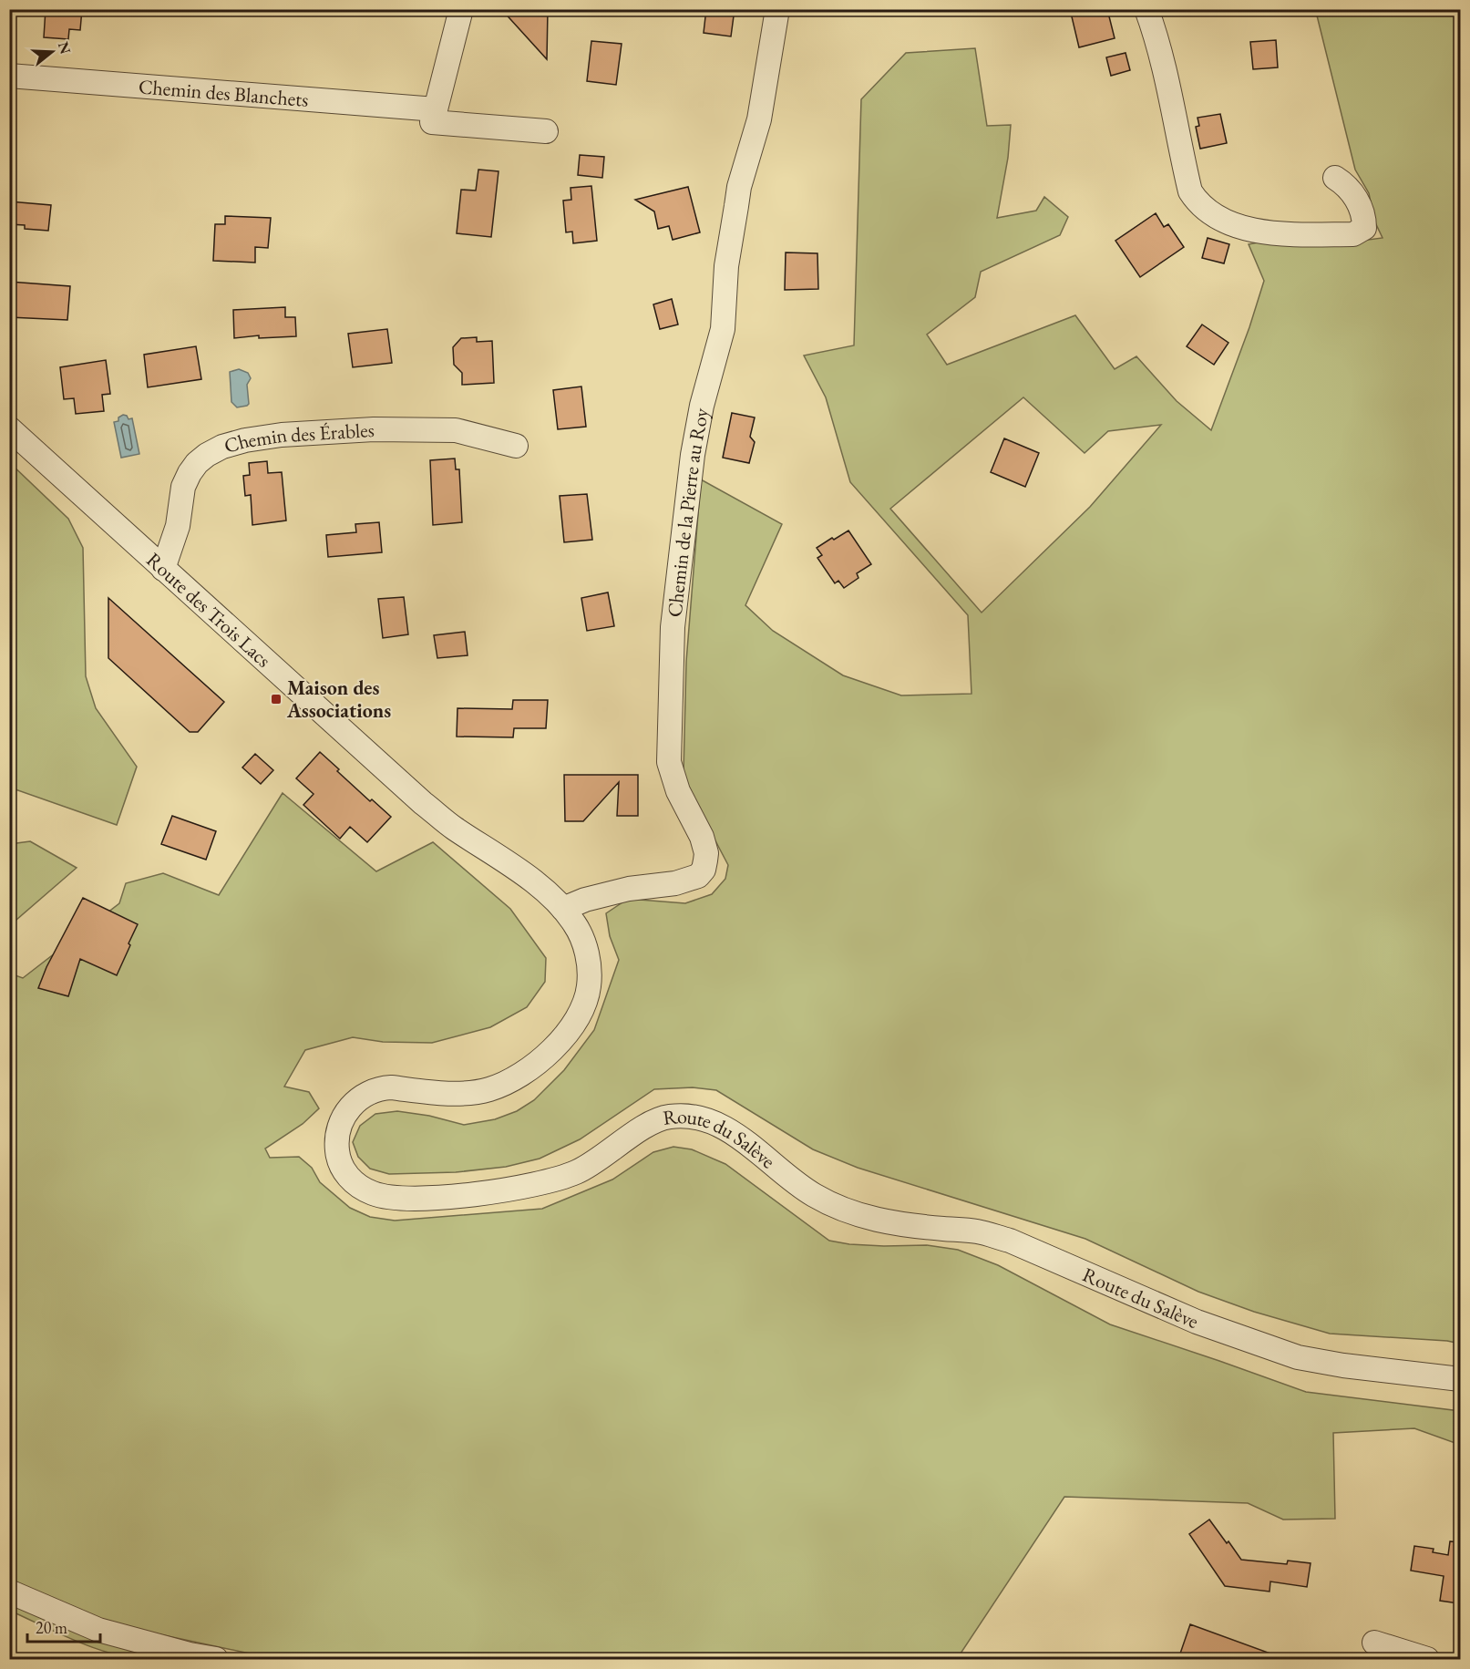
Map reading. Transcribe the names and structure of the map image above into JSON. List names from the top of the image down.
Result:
{
  "streets": {
    "street": [
      "Chemin des Blanchets",
      "Chemin des Érables",
      "Chemin de la Pierre au Roy",
      "Route des Trois Lacs",
      "Route du Salève"
    ]
  },
  "crossings": [
    ["Chemin des Érables", "Route des Trois Lacs"],
    ["Chemin de la Pierre au Roy", "Route des Trois Lacs"],
    ["Chemin de la Pierre au Roy", "Route du Salève"],
    ["Route des Trois Lacs", "Route du Salève"]
  ],
  "places": {
    "transit": ["Maison des Associations"]
  },
  "scale_bar": "20 m",
  "north": "right"
}
